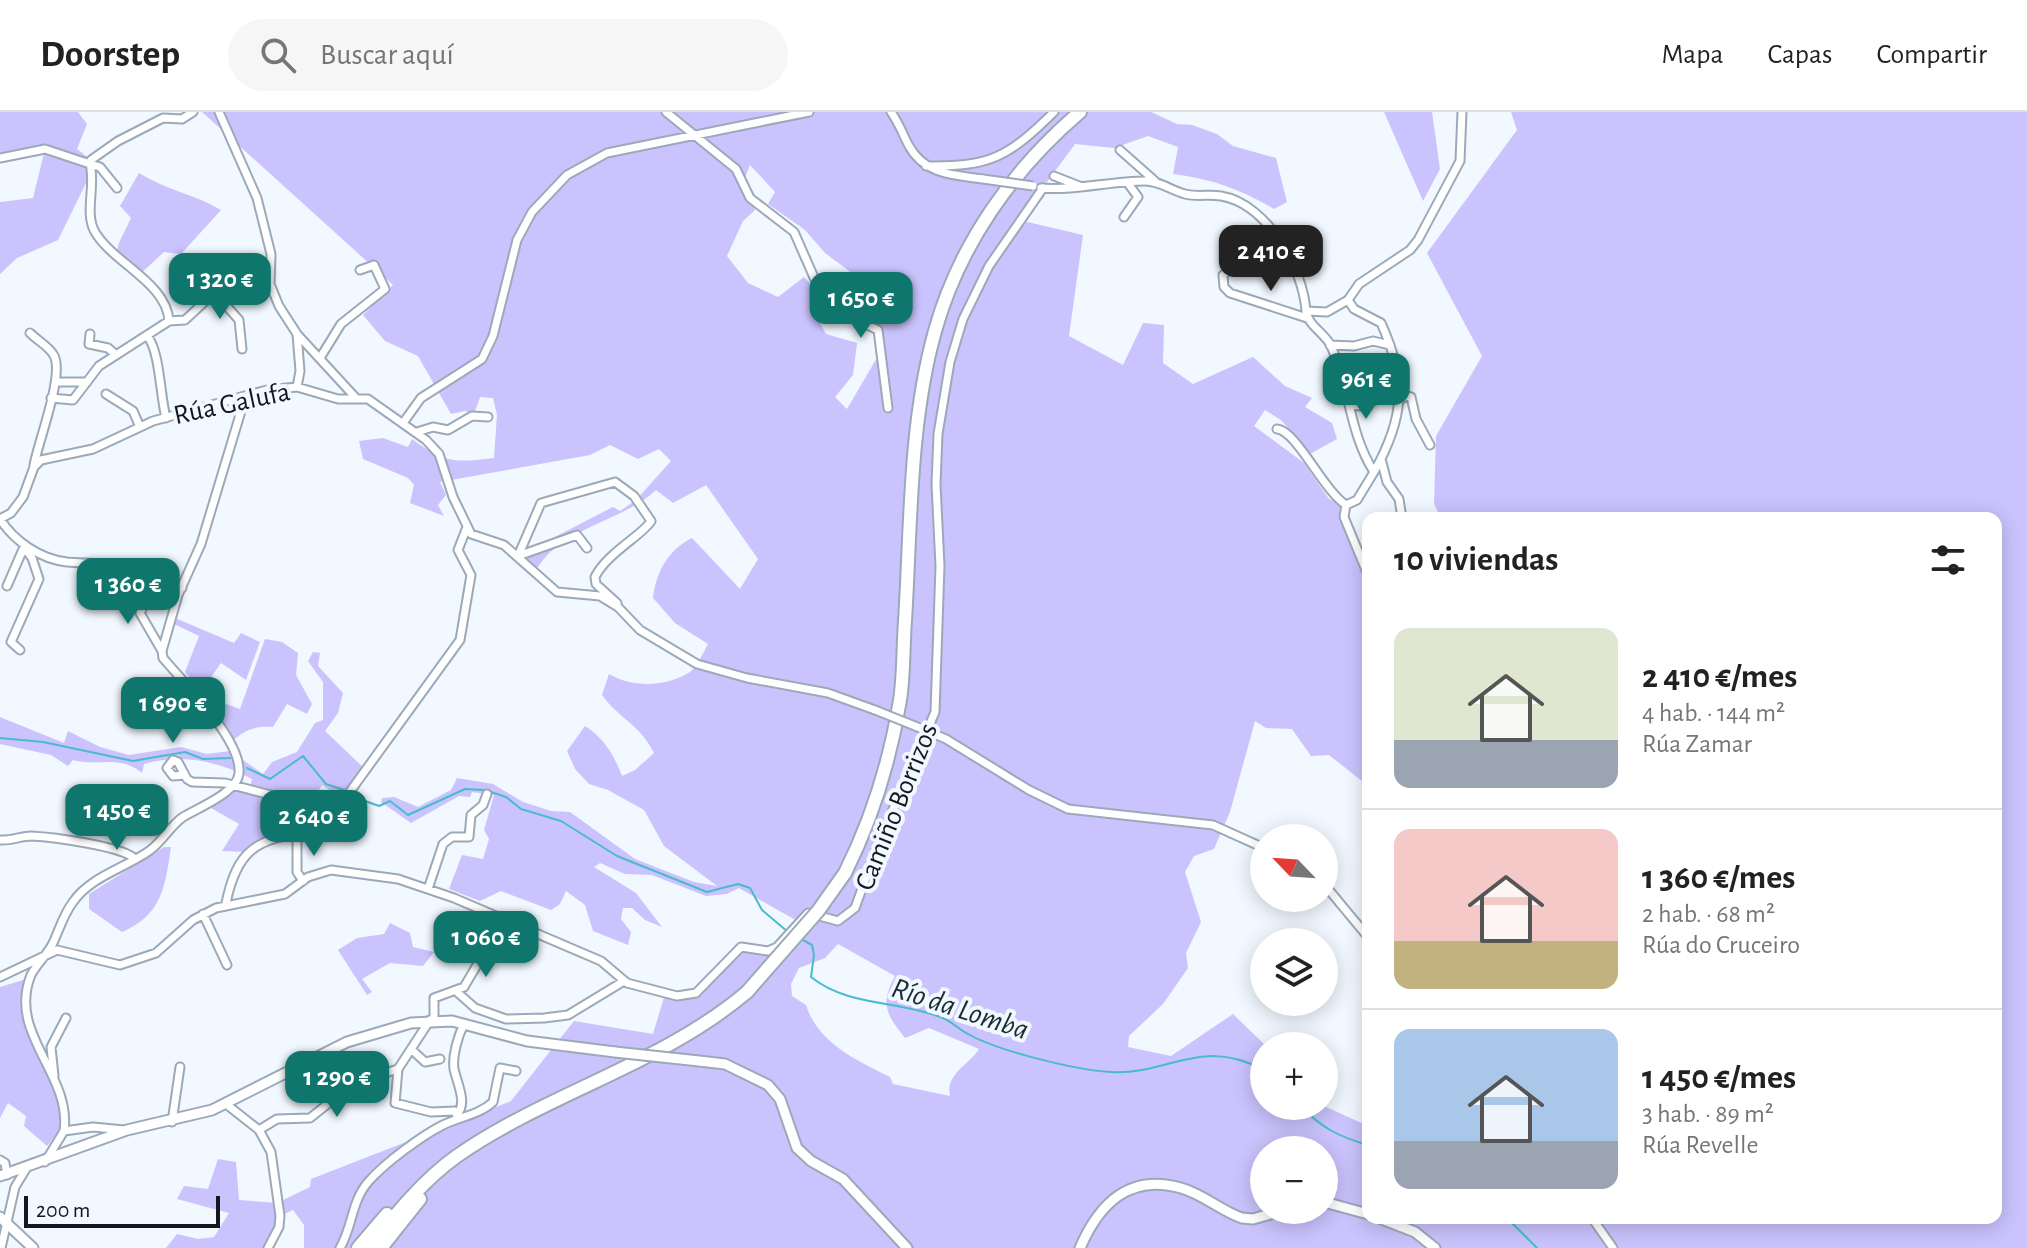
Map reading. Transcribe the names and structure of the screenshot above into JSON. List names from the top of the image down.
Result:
{
  "streets": {
    "street": ["Rúa Galufa", "Camiño Borrizos"]
  },
  "water": ["Río da Lomba"],
  "scale_bar": "200 m",
  "north": "top left",
  "page": {
    "header": "Doorstep",
    "search": "Buscar aquí",
    "nav": ["Mapa", "Capas", "Compartir"],
    "price": [
      "2 410 €",
      "1 320 €",
      "1 650 €",
      "961 €",
      "1 360 €",
      "1 690 €",
      "1 450 €",
      "2 640 €",
      "1 060 €",
      "1 290 €"
    ],
    "heading": "10 viviendas",
    "list": [
      {
        "name": "2 410 €/mes",
        "note": "4 hab. · 144 m² · Rúa Zamar"
      },
      {
        "name": "1 360 €/mes",
        "note": "2 hab. · 68 m² · Rúa do Cruceiro"
      },
      {
        "name": "1 450 €/mes",
        "note": "3 hab. · 89 m² · Rúa Revelle"
      }
    ],
    "map_buttons": ["+", "−"],
    "scale": "200 m"
  }
}
